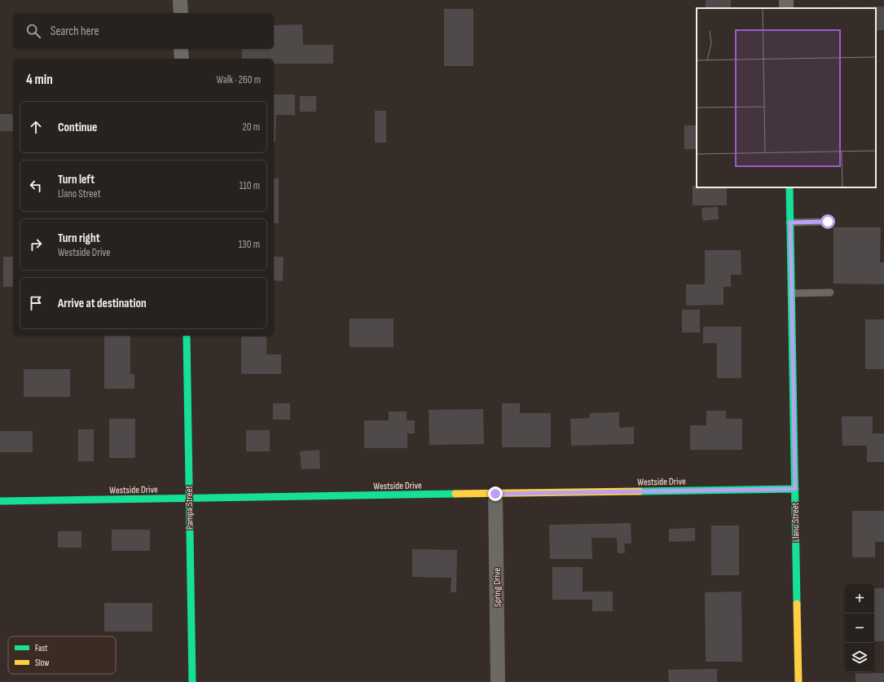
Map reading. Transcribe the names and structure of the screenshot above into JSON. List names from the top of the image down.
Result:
{
  "streets": {
    "street": [
      "Westside Drive",
      "Pampa Street",
      "Llano Street",
      "Spring Drive"
    ]
  },
  "crossings": [
    ["Westside Drive", "Pampa Street"],
    ["Westside Drive", "Llano Street"],
    ["Westside Drive", "Spring Drive"]
  ],
  "legend": ["Fast", "Slow"],
  "page": {
    "search": "Search here",
    "heading": ["4 min", "Walk · 260 m"],
    "list": [
      ["Continue", "20 m"],
      ["Turn left", "Llano Street", "110 m"],
      ["Turn right", "Westside Drive", "130 m"],
      "Arrive at destination"
    ],
    "map_buttons": ["+", "−"]
  }
}
